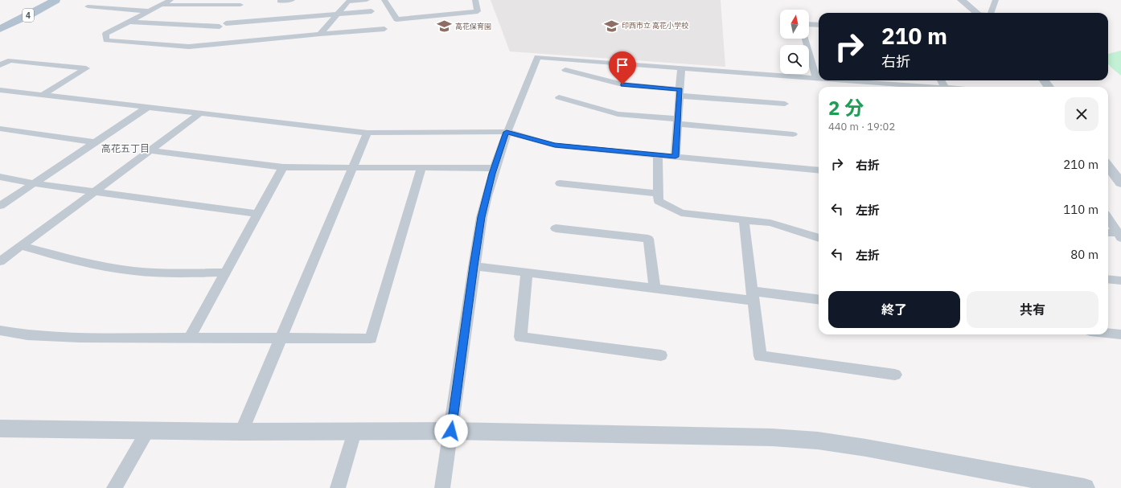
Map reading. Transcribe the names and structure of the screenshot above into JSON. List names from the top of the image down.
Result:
{
  "streets": {
    "main road": ["4"]
  },
  "districts": ["高花五丁目"],
  "places": {
    "school or university": ["印西市立 高花小学校", "高花保育園"]
  },
  "north": "top",
  "page": {
    "turn": ["210 m", "右折"],
    "heading": ["2 分", "440 m · 19:02"],
    "list": [
      {
        "name": "右折",
        "value": "210 m"
      },
      {
        "name": "左折",
        "value": "110 m"
      },
      {
        "name": "左折",
        "value": "80 m"
      }
    ],
    "buttons": ["終了", "共有"]
  }
}
